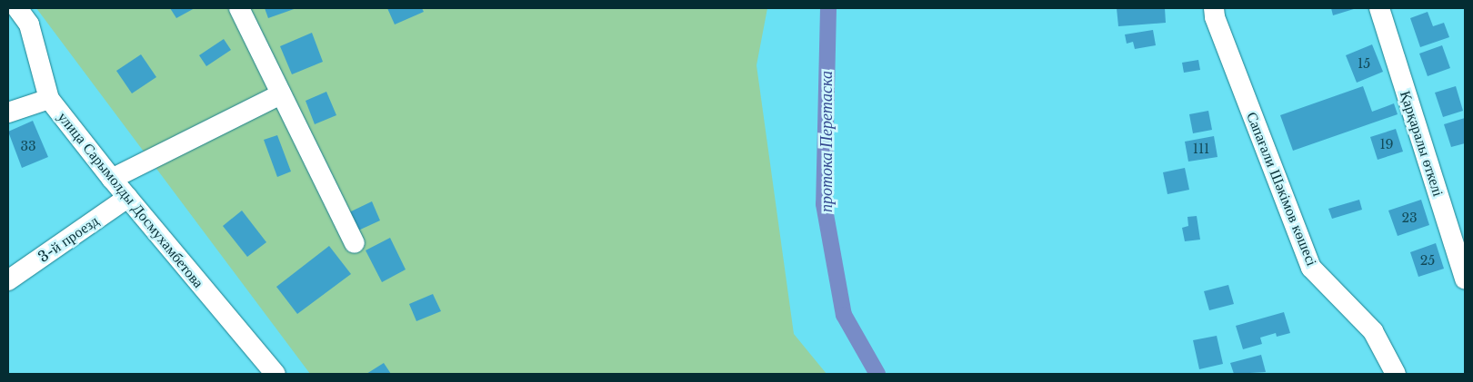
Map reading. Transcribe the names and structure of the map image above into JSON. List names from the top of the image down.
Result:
{
  "streets": {
    "street": [
      "Қарқаралы өткелі",
      "Сапағали Шәкімов көшесі",
      "улица Сарымолды Досмухамбетова",
      "3-й проезд"
    ]
  },
  "crossings": [
    ["улица Сарымолды Досмухамбетова", "3-й проезд"]
  ],
  "water": ["протока Перетаска"],
  "house_numbers": [
    "15",
    "19",
    "33",
    "111",
    "23",
    "25"
  ]
}
